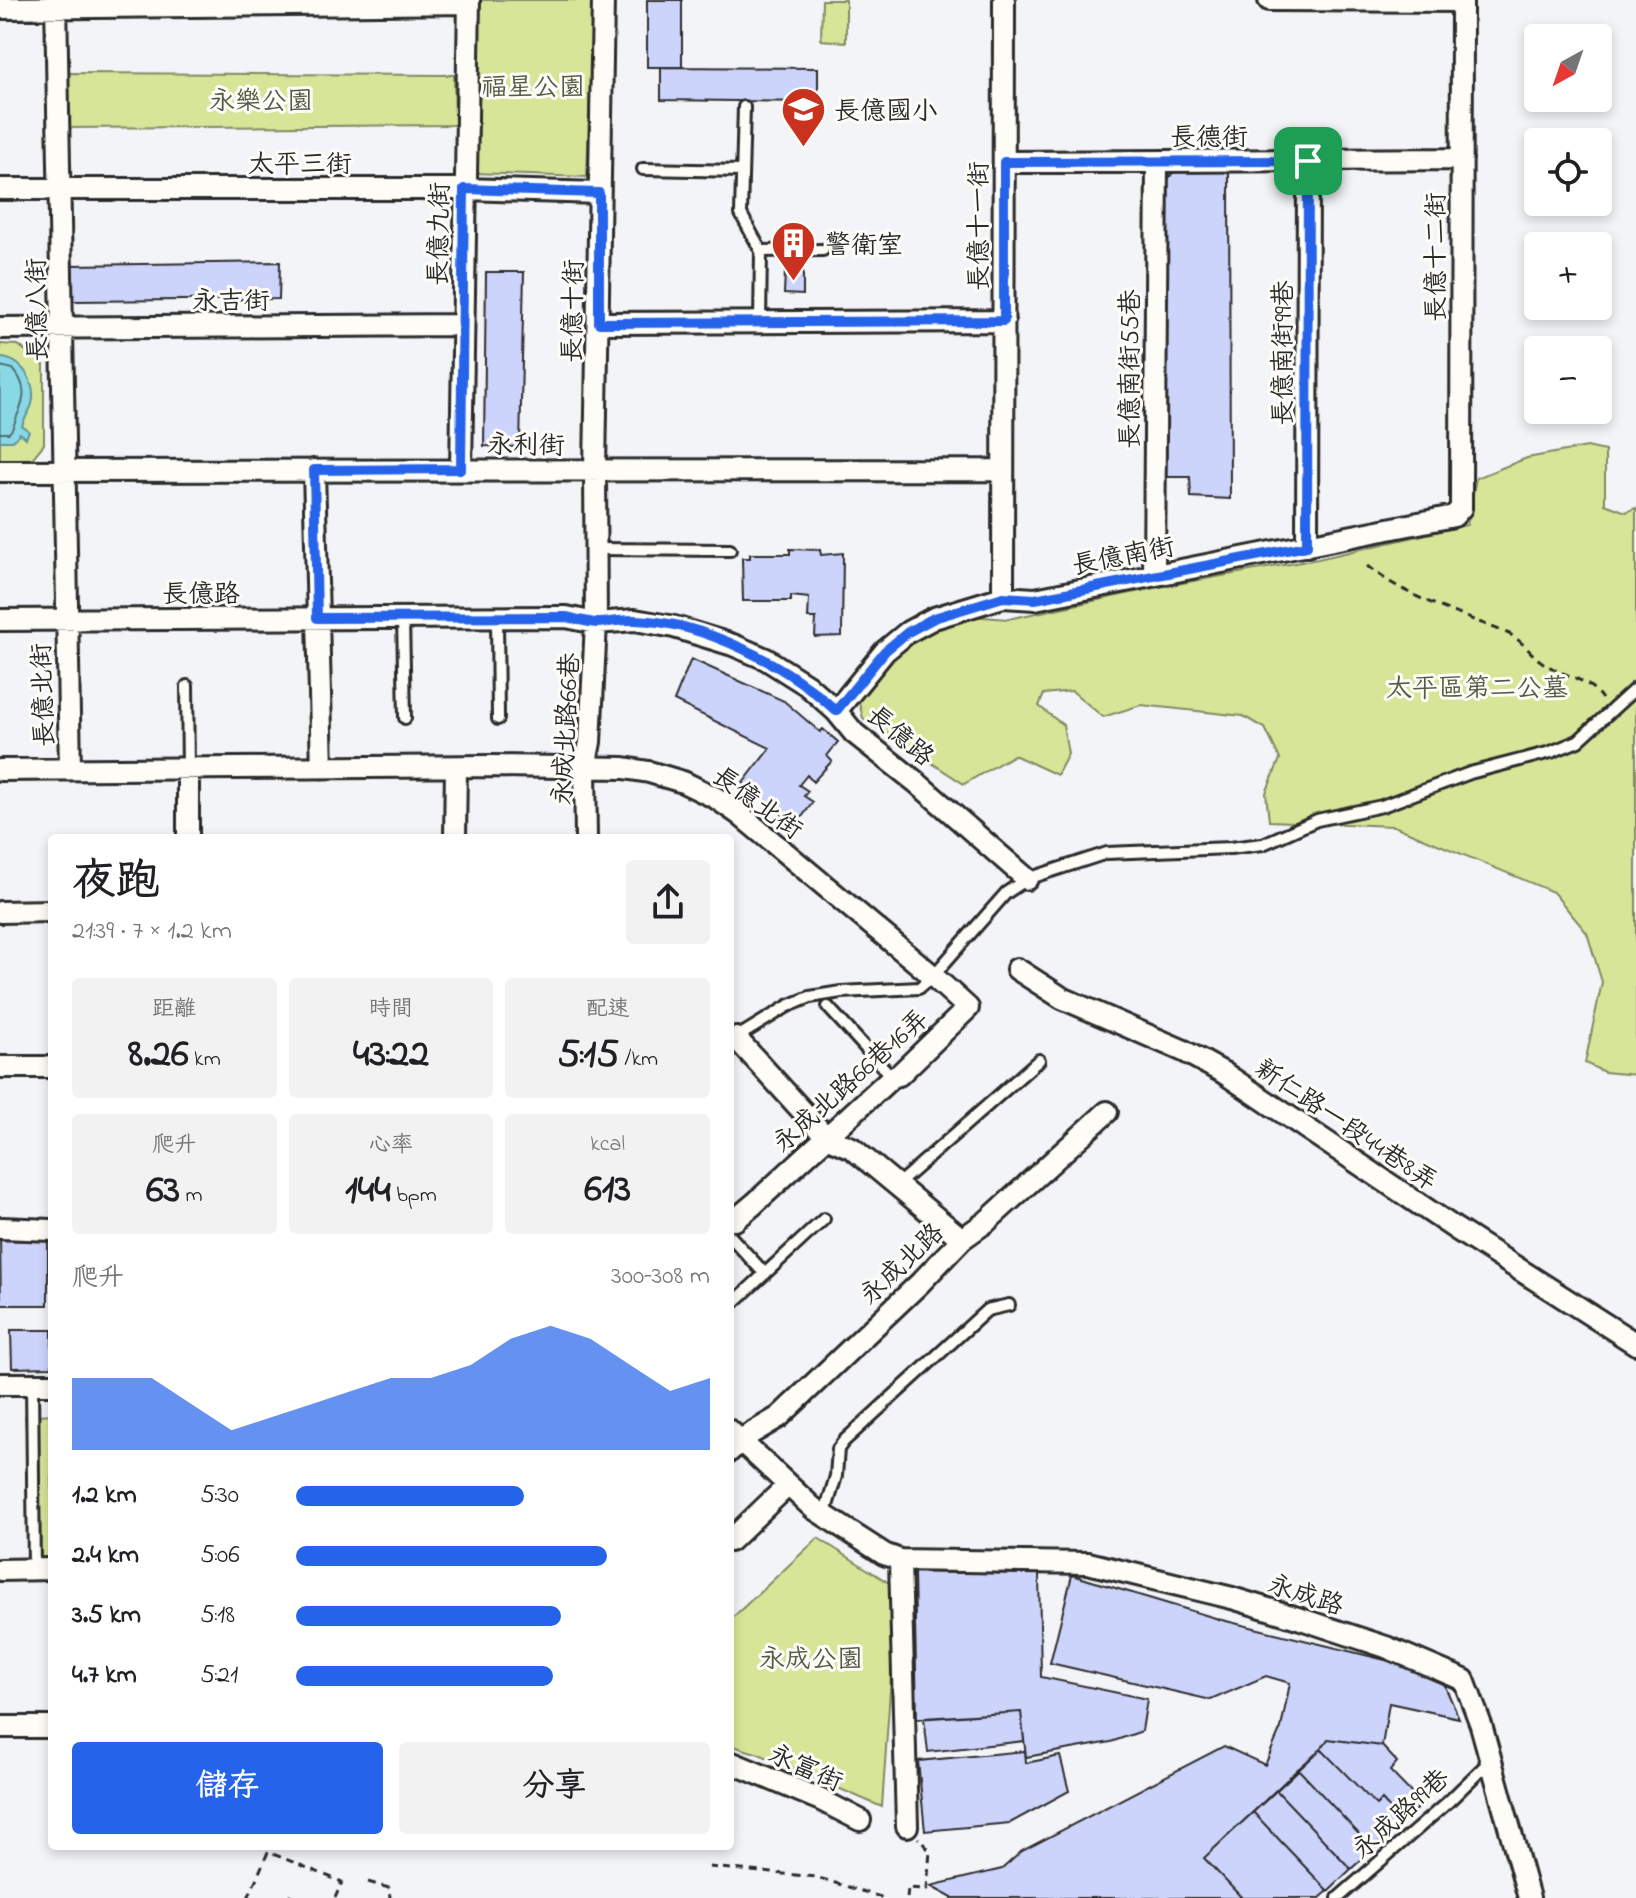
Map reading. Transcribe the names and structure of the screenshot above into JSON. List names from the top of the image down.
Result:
{
  "streets": {
    "street": [
      "長德街",
      "太平三街",
      "長億十一街",
      "長億九街",
      "長億十二街",
      "永吉街",
      "長億八街",
      "長億十街",
      "長億南街99巷",
      "長億南街55巷",
      "永利街",
      "長億南街",
      "長億路",
      "長億北街",
      "永成北路66巷",
      "永成北路66巷16弄",
      "新仁路一段44巷8弄",
      "永成北路",
      "永成路",
      "永富街"
    ],
    "lane": ["永成路99巷"]
  },
  "crossings": [
    ["長德街", "長億十一街"],
    ["長德街", "長億十二街"],
    ["長德街", "長億南街99巷"],
    ["長德街", "長億南街55巷"],
    ["太平三街", "長億九街"],
    ["太平三街", "長億八街"],
    ["太平三街", "長億十街"],
    ["長億十一街", "永利街"],
    ["長億十一街", "長億南街"],
    ["長億九街", "永吉街"],
    ["長億九街", "永利街"],
    ["長億十二街", "長億南街"],
    ["永吉街", "長億八街"],
    ["長億八街", "永利街"],
    ["長億八街", "長億路"],
    ["長億八街", "長億北街"],
    ["長億十街", "永利街"],
    ["長億十街", "長億路"],
    ["長億十街", "永成北路66巷"],
    ["長億南街99巷", "長億南街"],
    ["長億南街55巷", "長億南街"],
    ["長億南街", "長億路"],
    ["長億路", "長億北街"],
    ["長億路", "永成北路66巷"],
    ["長億北街", "永成北路66巷"],
    ["長億北街", "永成北路66巷16弄"],
    ["永成路", "永成路99巷"]
  ],
  "parks": [
    "福星公園",
    "永樂公園",
    "太平區第二公墓",
    "永成公園"
  ],
  "places": {
    "school or university": ["長億國小"],
    "building": ["警衛室"]
  },
  "north": "bottom left",
  "page": {
    "map_buttons": ["+", "−"],
    "heading": ["夜跑", "21:39 · 7 × 1.2 km"],
    "stats": [
      ["距離", "8.26 km"],
      ["時間", "43:22"],
      ["配速", "5:15 /km"],
      ["爬升", "63 m"],
      ["心率", "144 bpm"],
      ["kcal", "613"]
    ],
    "chart": ["爬升", "300–308 m"],
    "list": [
      {
        "name": "1.2 km",
        "note": "5:30"
      },
      {
        "name": "2.4 km",
        "note": "5:06"
      },
      {
        "name": "3.5 km",
        "note": "5:18"
      },
      {
        "name": "4.7 km",
        "note": "5:21"
      }
    ],
    "buttons": ["儲存", "分享"]
  }
}
